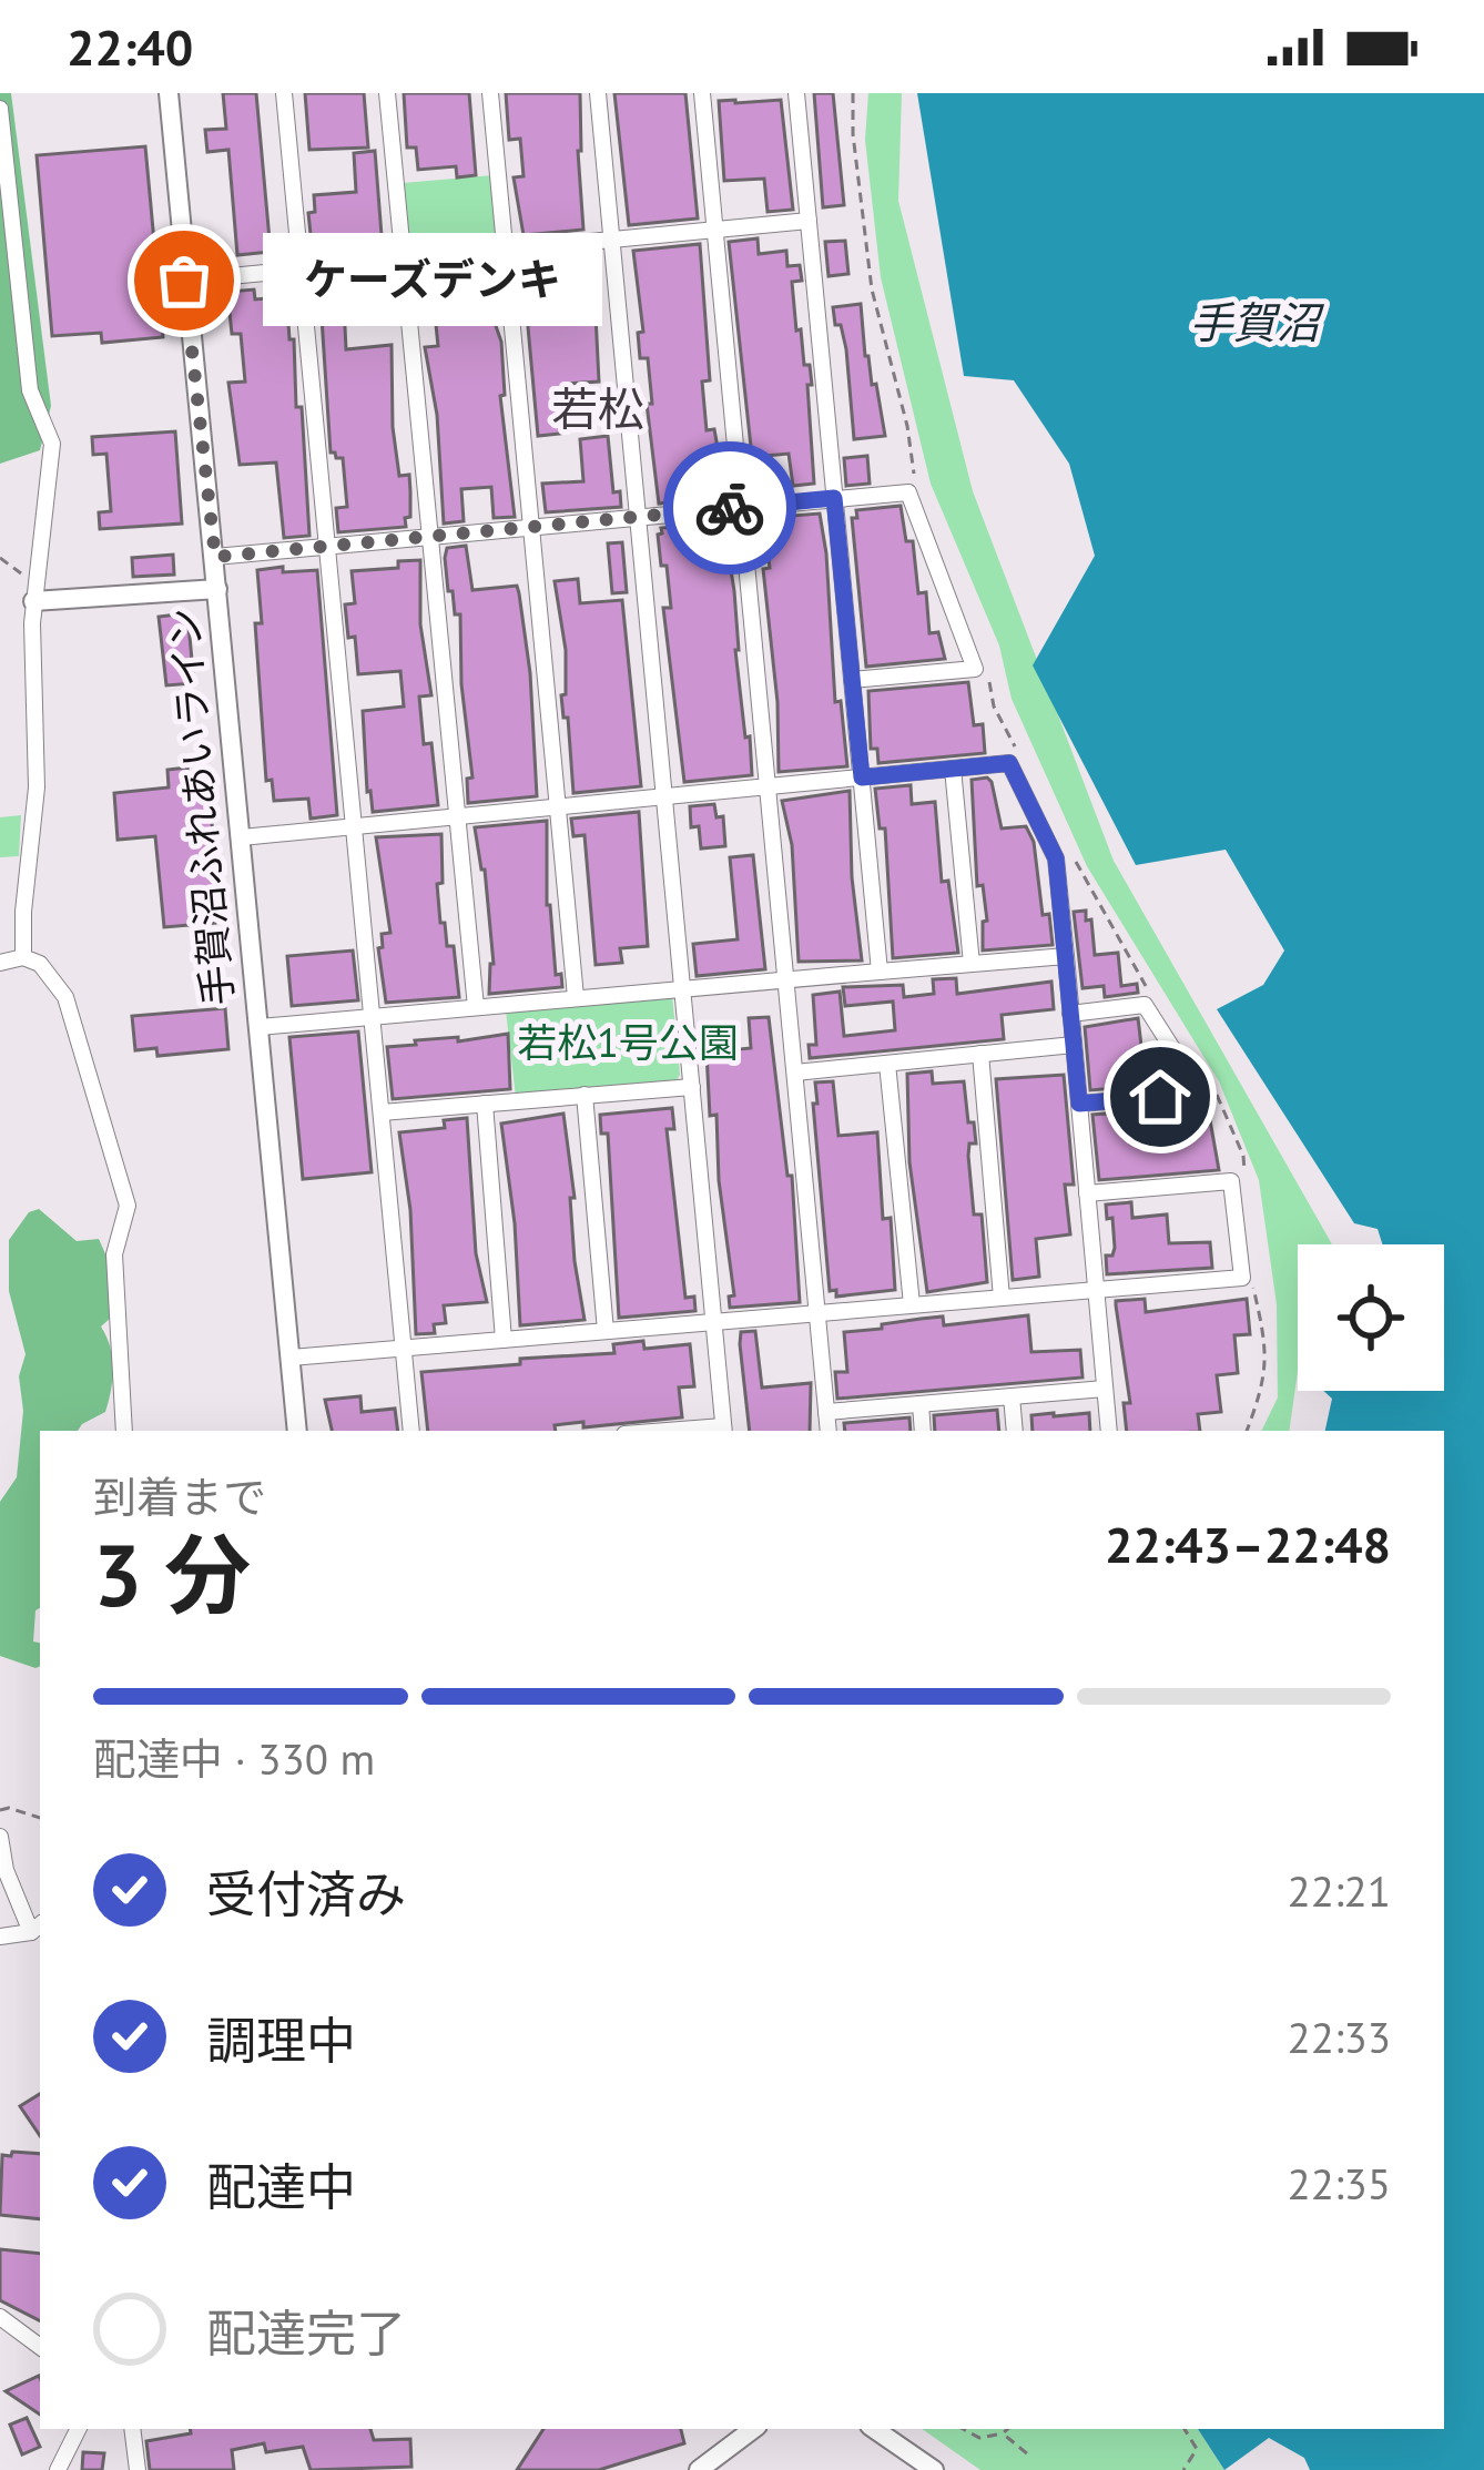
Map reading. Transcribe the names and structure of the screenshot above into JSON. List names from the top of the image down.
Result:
{
  "streets": {
    "street": ["手賀沼ふれあいライン"]
  },
  "districts": ["若松"],
  "water": ["手賀沼"],
  "parks": ["若松1号公園"],
  "places": ["ケーズデンキ"],
  "page": {
    "status": "22:40",
    "bubble": "ケーズデンキ",
    "heading": ["3 分", "到着まで", "22:43–22:48"],
    "bar": "配達中 · 330 m",
    "list": [
      ["受付済み", "22:21"],
      ["調理中", "22:33"],
      ["配達中", "22:35"],
      "配達完了"
    ]
  }
}
